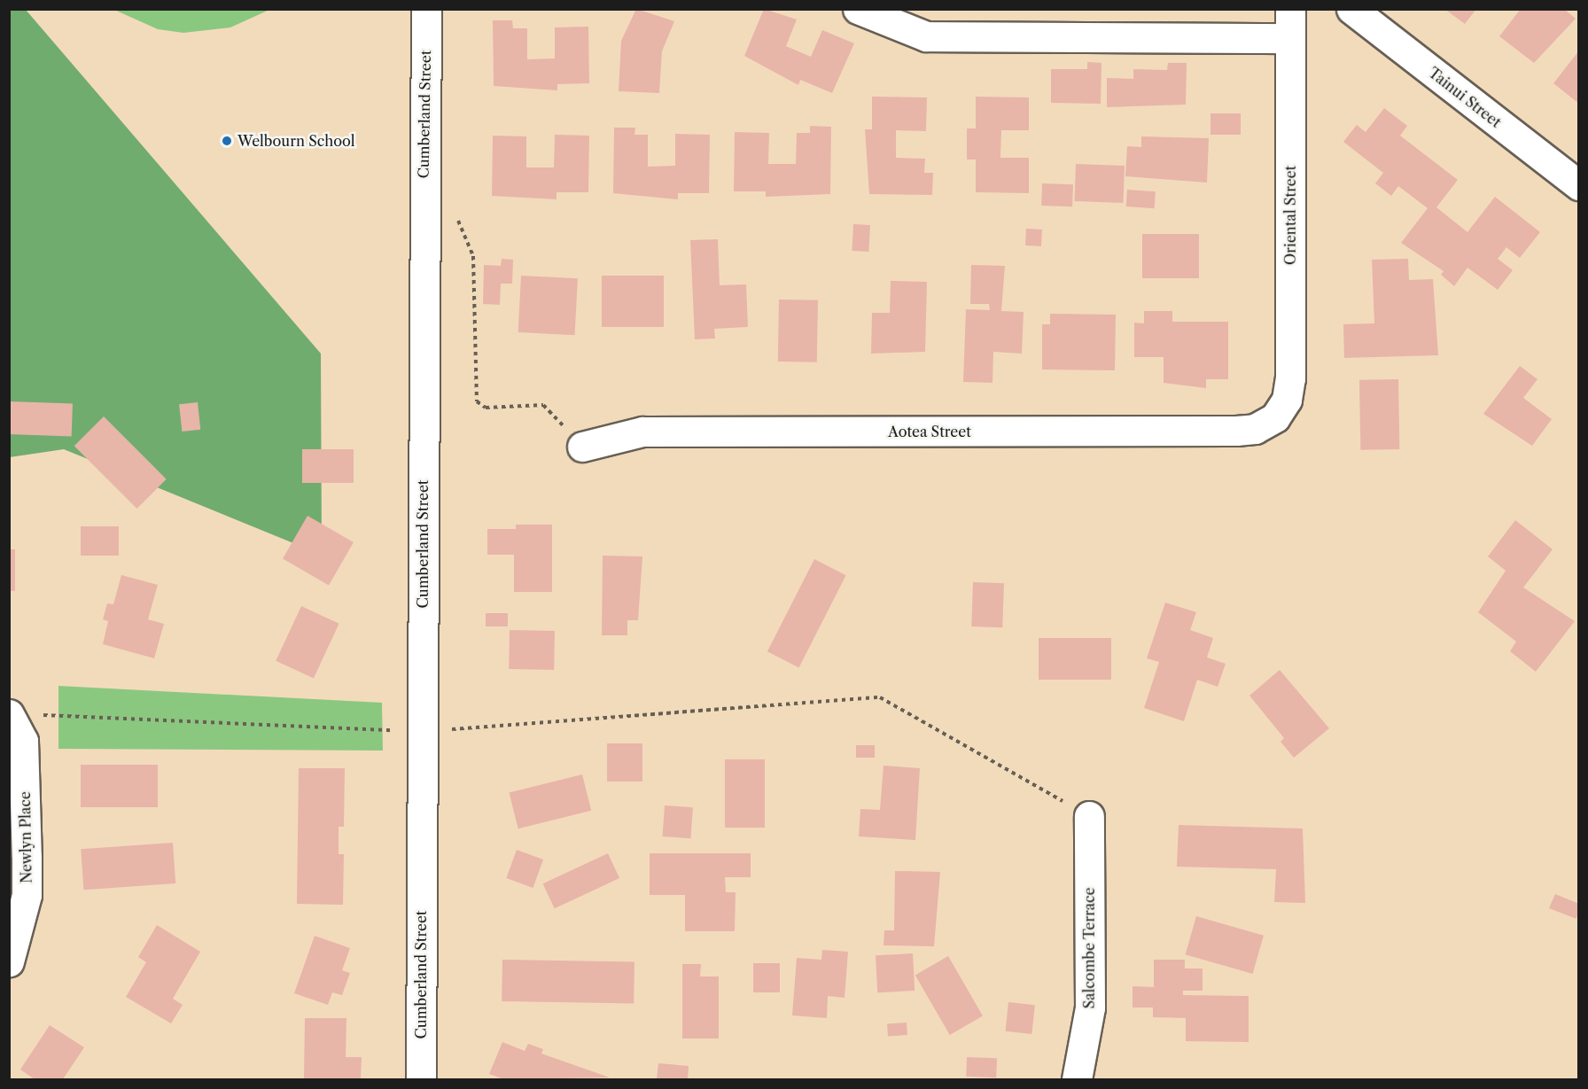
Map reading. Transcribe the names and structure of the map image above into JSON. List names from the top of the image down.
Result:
{
  "streets": {
    "street": [
      "Tainui Street",
      "Cumberland Street",
      "Oriental Street",
      "Aotea Street",
      "Newlyn Place",
      "Salcombe Terrace"
    ]
  },
  "crossings": [
    ["Oriental Street", "Aotea Street"]
  ],
  "places": ["Welbourn School"]
}
